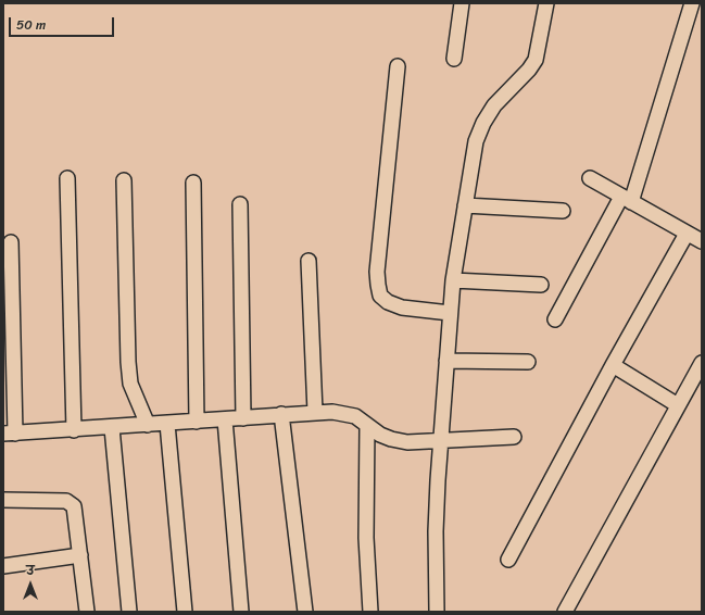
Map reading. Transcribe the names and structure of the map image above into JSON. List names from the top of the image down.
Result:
{
  "scale_bar": "50 m",
  "north": "top"
}
